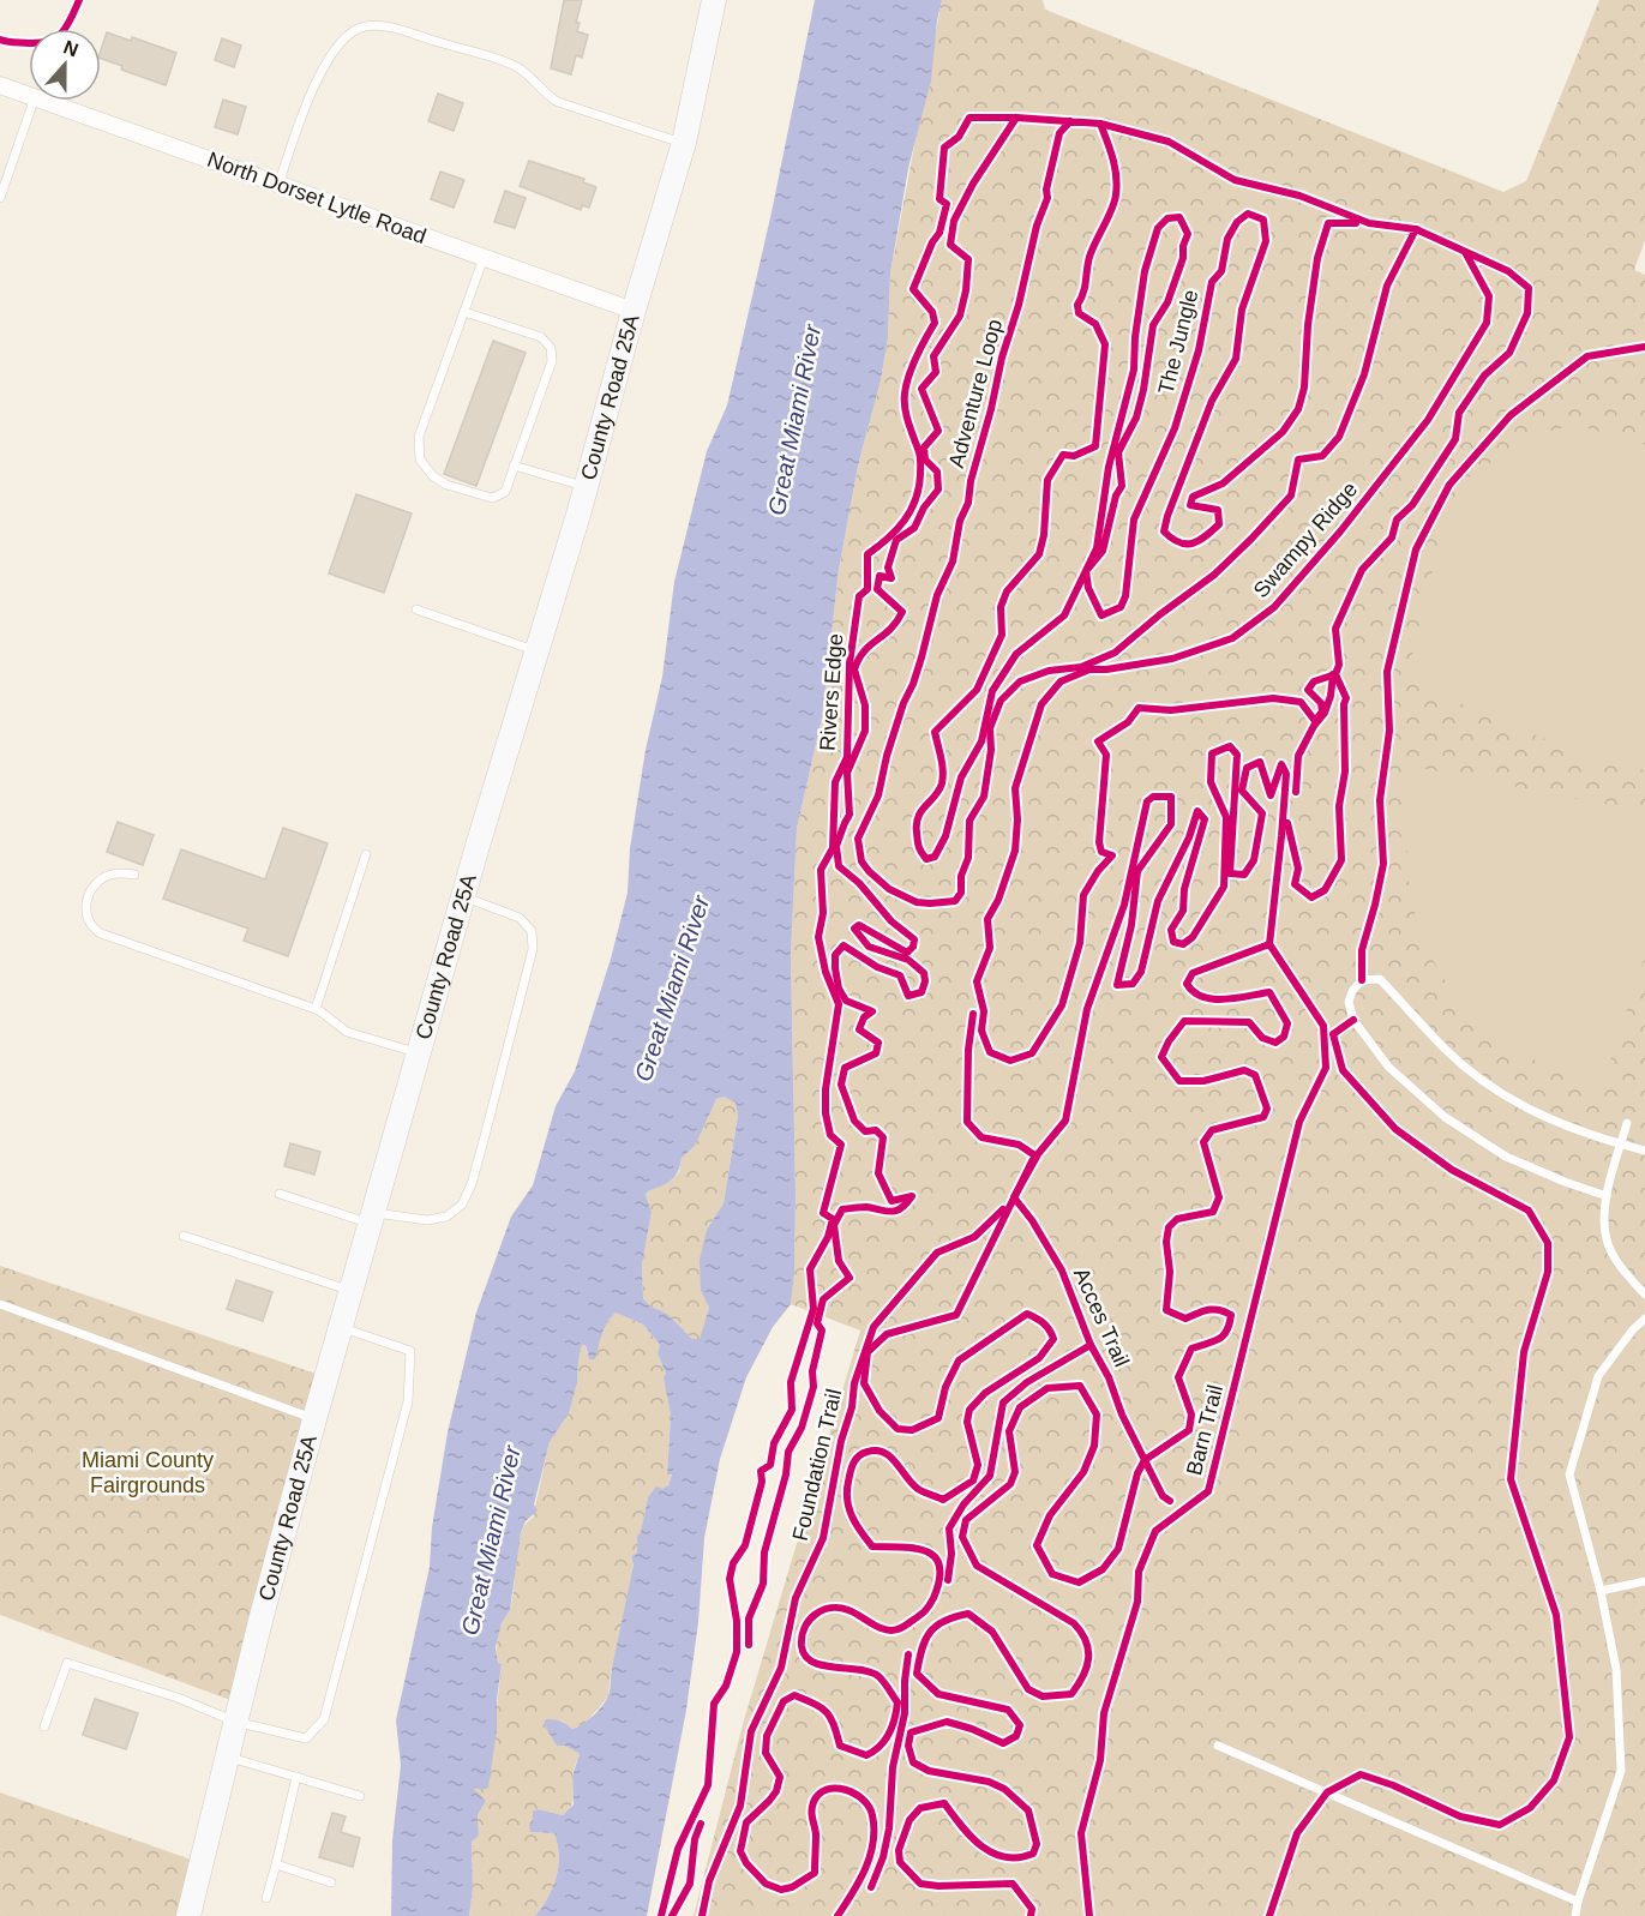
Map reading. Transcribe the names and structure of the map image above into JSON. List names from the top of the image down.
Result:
{
  "streets": {
    "main road": ["County Road 25A"],
    "street": ["North Dorset Lytle Road"],
    "cycle path": [
      "The Jungle",
      "Adventure Loop",
      "Swampy Ridge",
      "Acces Trail",
      "Barn Trail",
      "Foundation Trail"
    ]
  },
  "crossings": [
    ["North Dorset Lytle Road", "County Road 25A"]
  ],
  "water": ["Great Miami River"],
  "parks": ["Miami County Fairgrounds"],
  "north": "top"
}
